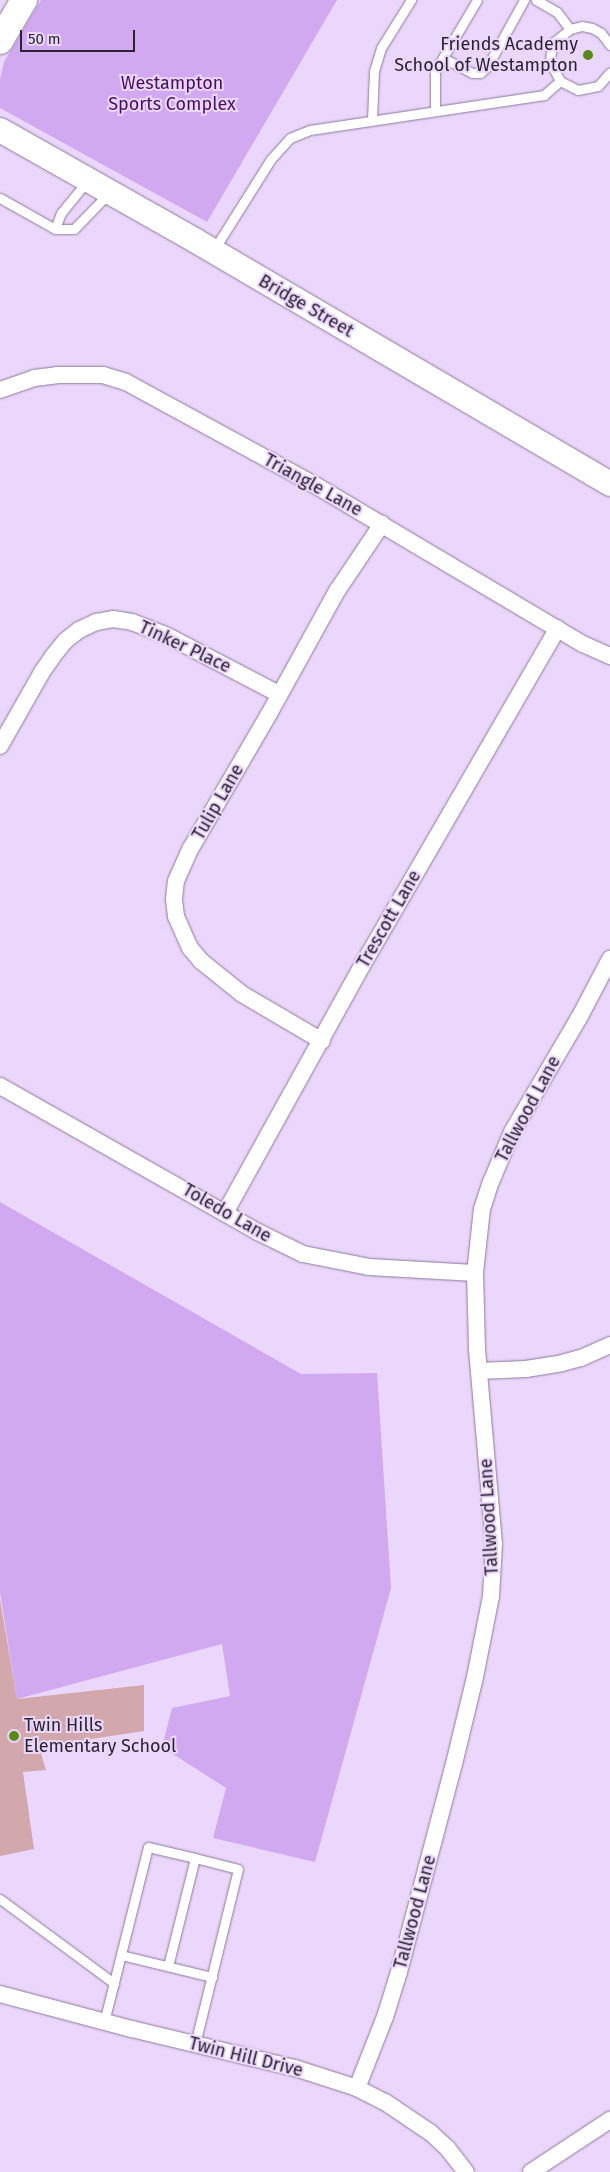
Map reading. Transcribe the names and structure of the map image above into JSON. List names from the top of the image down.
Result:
{
  "streets": {
    "main road": ["Bridge Street"],
    "street": [
      "Triangle Lane",
      "Tinker Place",
      "Tulip Lane",
      "Trescott Lane",
      "Tallwood Lane",
      "Toledo Lane",
      "Twin Hill Drive"
    ]
  },
  "crossings": [
    ["Triangle Lane", "Tulip Lane"],
    ["Triangle Lane", "Trescott Lane"],
    ["Tinker Place", "Tulip Lane"],
    ["Tulip Lane", "Trescott Lane"],
    ["Trescott Lane", "Toledo Lane"],
    ["Tallwood Lane", "Toledo Lane"],
    ["Tallwood Lane", "Twin Hill Drive"]
  ],
  "parks": ["Westampton Sports Complex"],
  "places": ["Friends Academy School of Westampton", "Twin Hills Elementary School"],
  "scale_bar": "50 m"
}
